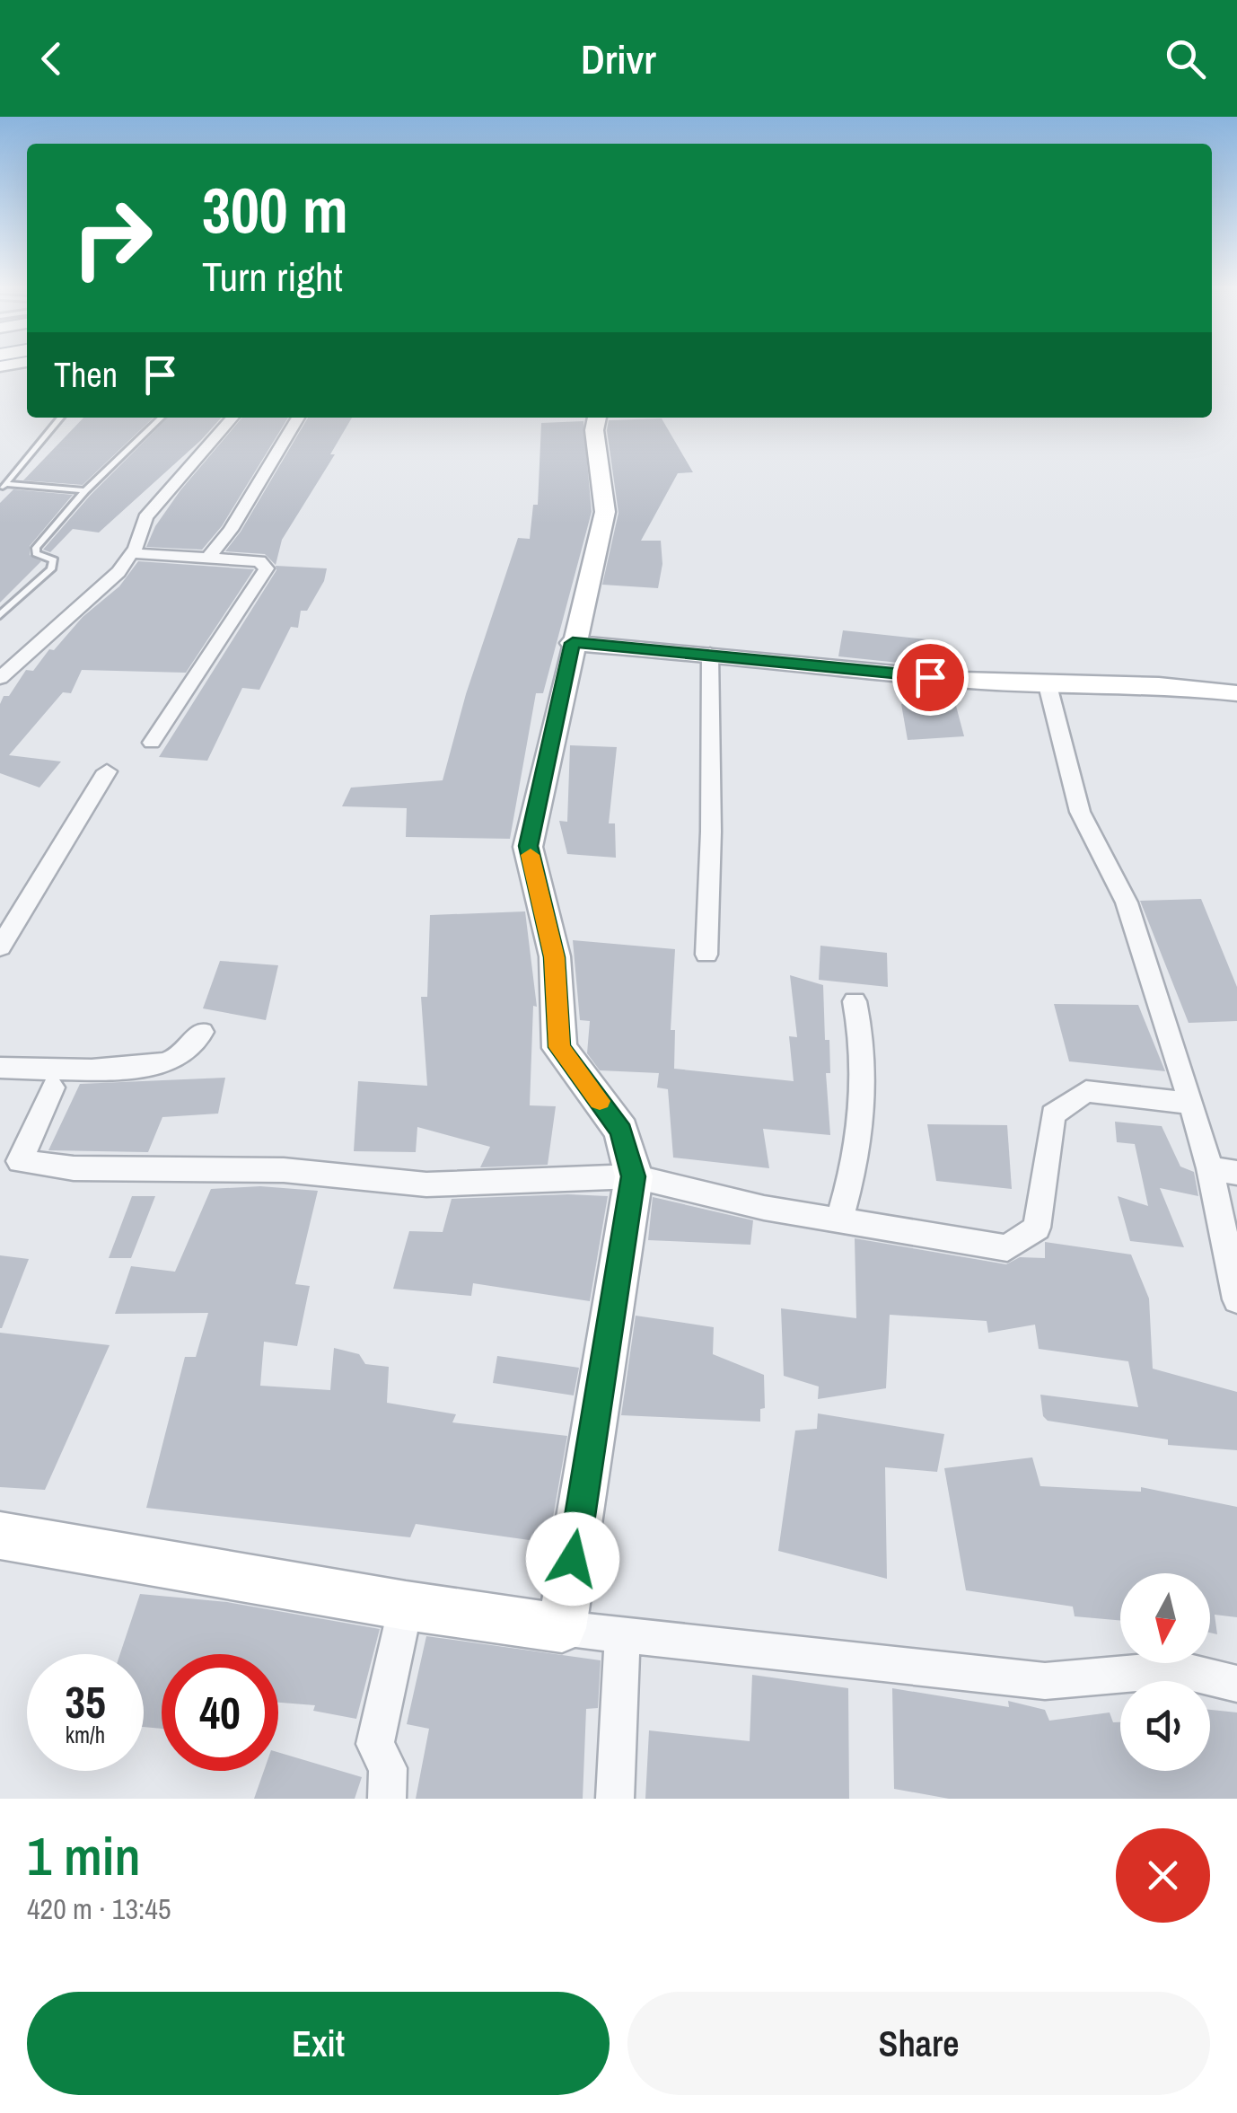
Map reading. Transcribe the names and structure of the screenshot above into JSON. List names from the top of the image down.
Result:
{
  "north": "bottom",
  "page": {
    "header": "Drivr",
    "turn": ["300 m", "Turn right"],
    "then": "Then",
    "speed": "35 km/h",
    "limit": "40",
    "heading": ["1 min", "420 m · 13:45"],
    "buttons": ["Exit", "Share"]
  }
}
